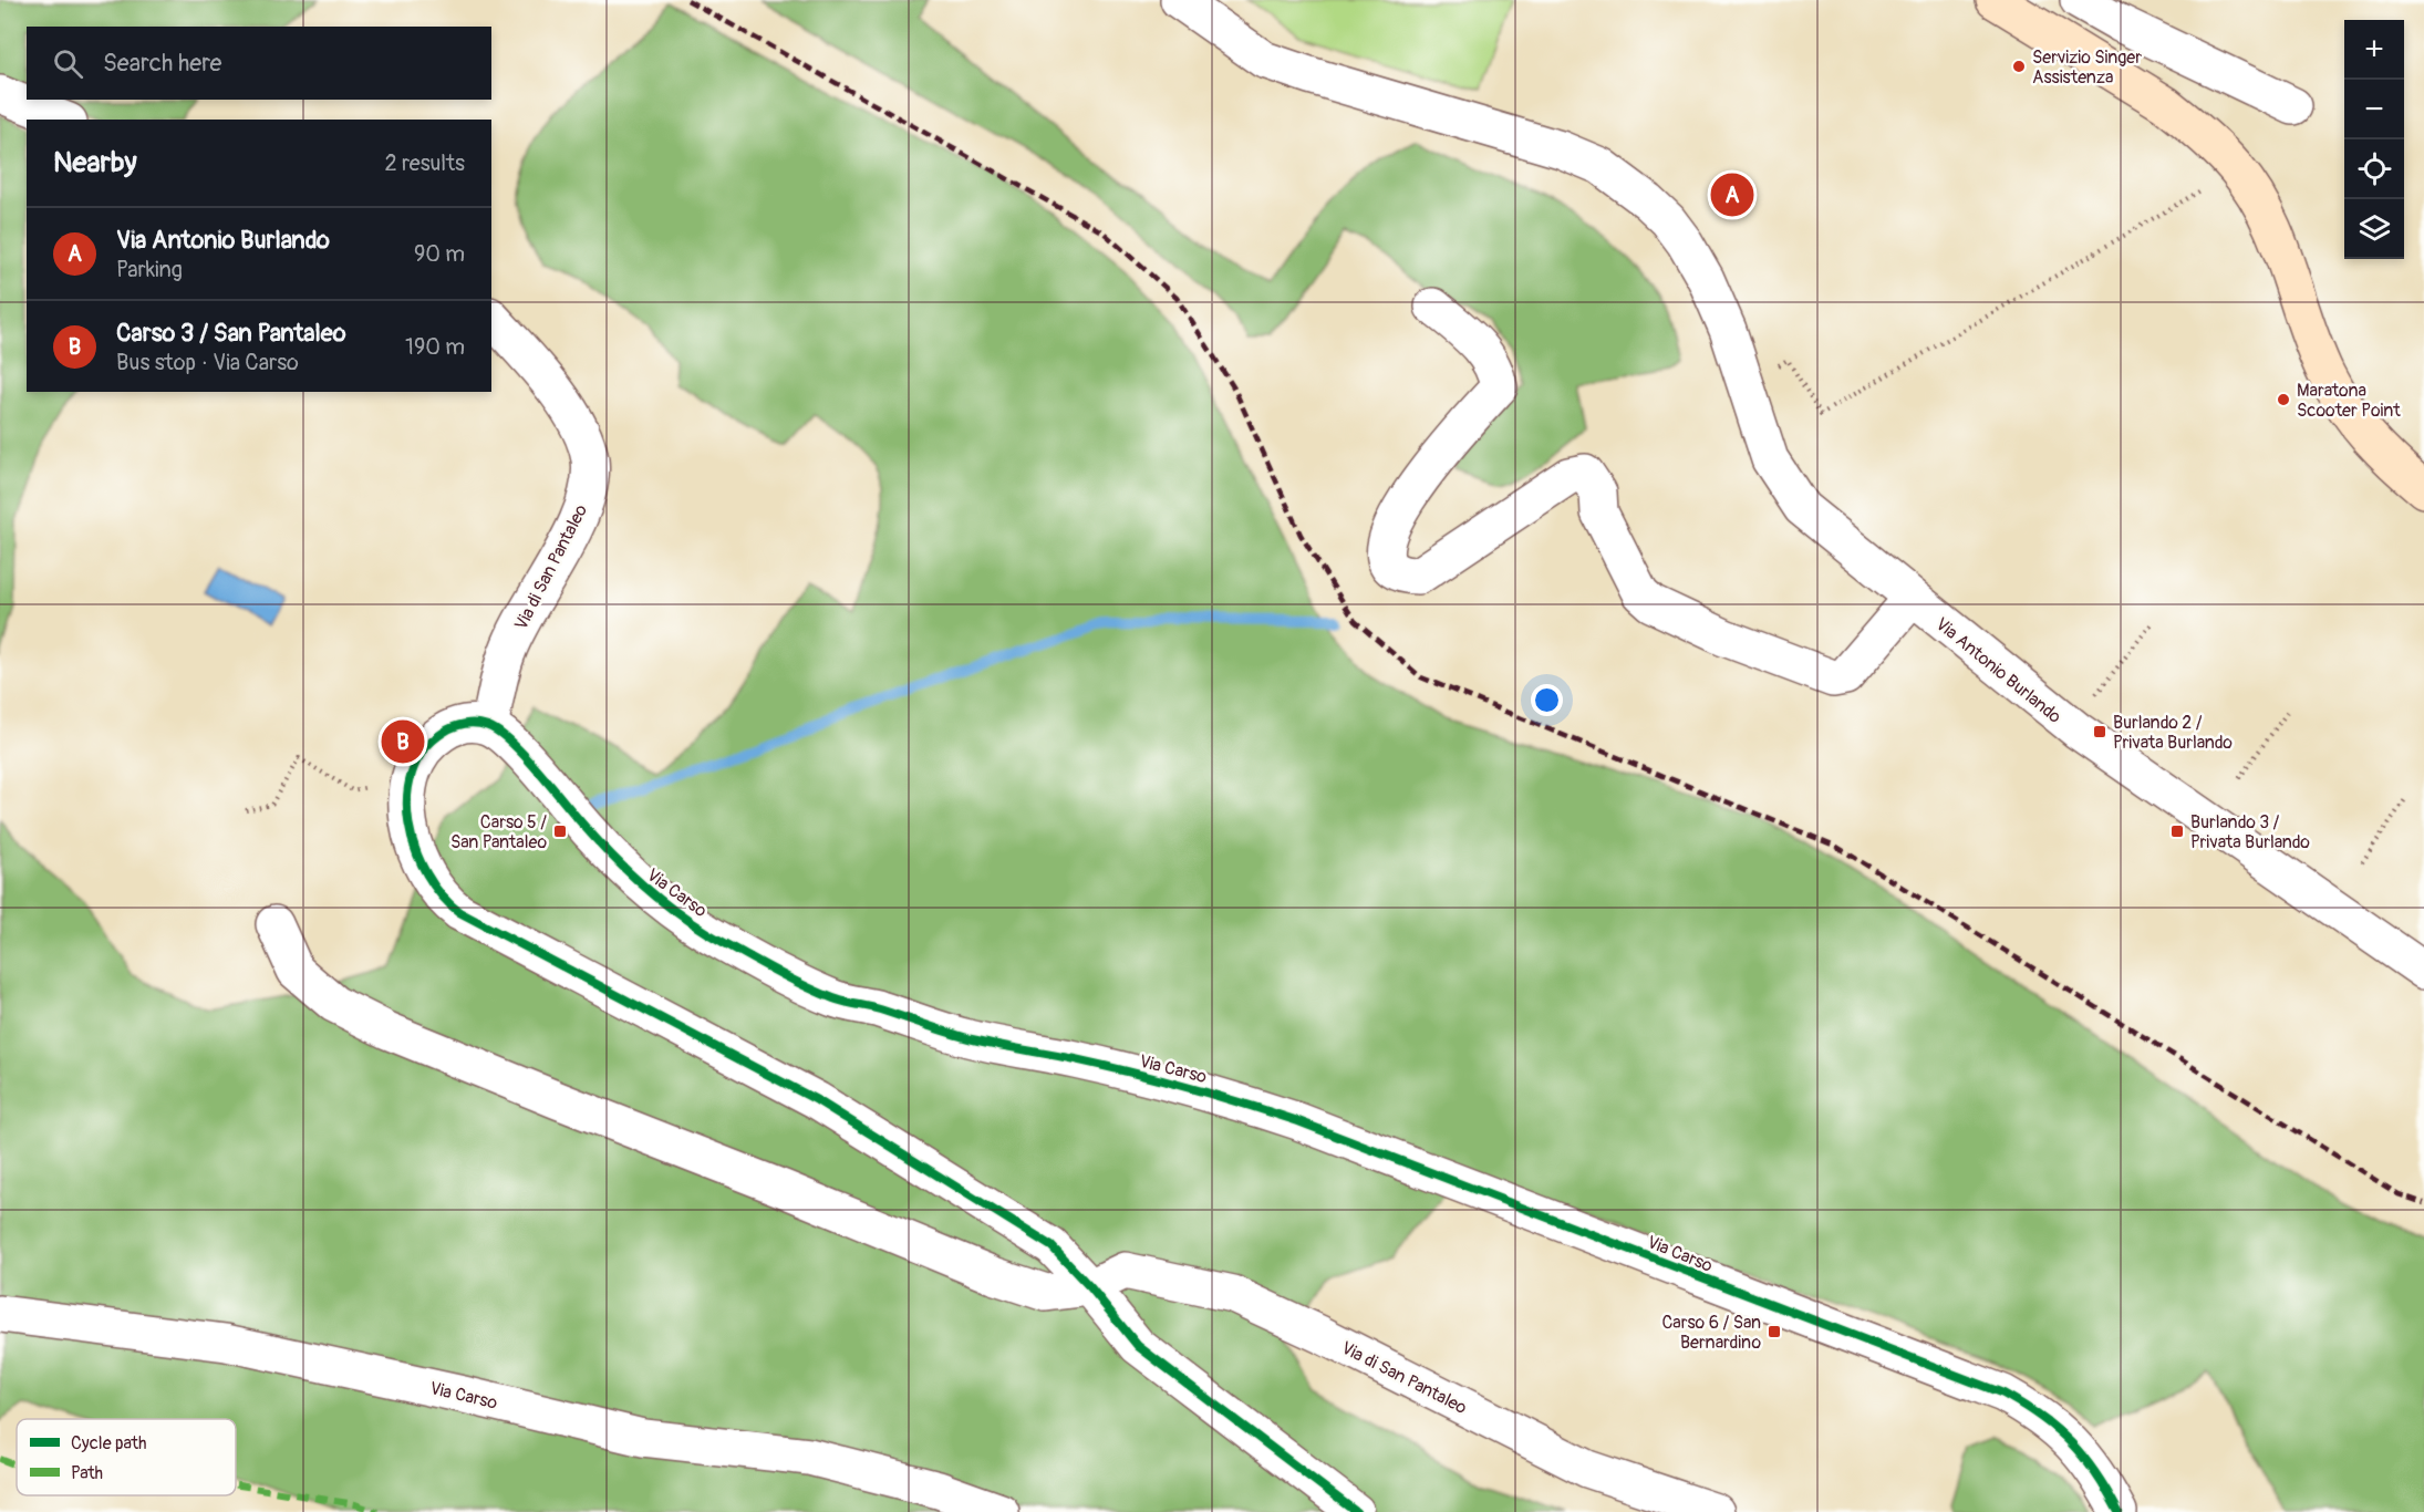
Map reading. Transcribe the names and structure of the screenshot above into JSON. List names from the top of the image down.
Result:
{
  "streets": {
    "street": ["Via di San Pantaleo", "Via Antonio Burlando", "Via Carso"]
  },
  "crossings": [
    ["Via di San Pantaleo", "Via Carso"]
  ],
  "places": {
    "other": ["Servizio Singer Assistenza", "Maratona Scooter Point"],
    "transit": [
      "Burlando 2 / Privata Burlando",
      "Carso 5 / San Pantaleo",
      "Burlando 3 / Privata Burlando",
      "Carso 6 / San Bernardino"
    ]
  },
  "legend": ["Cycle path", "Path"],
  "page": {
    "map_buttons": ["+", "−"],
    "search": "Search here",
    "heading": ["Nearby", "2 results"],
    "pins": ["A", "B"],
    "list": [
      {
        "mark": "A",
        "name": "Via Antonio Burlando",
        "note": "Parking",
        "value": "90 m"
      },
      {
        "mark": "B",
        "name": "Carso 3 / San Pantaleo",
        "note": "Bus stop · Via Carso",
        "value": "190 m"
      }
    ]
  }
}
